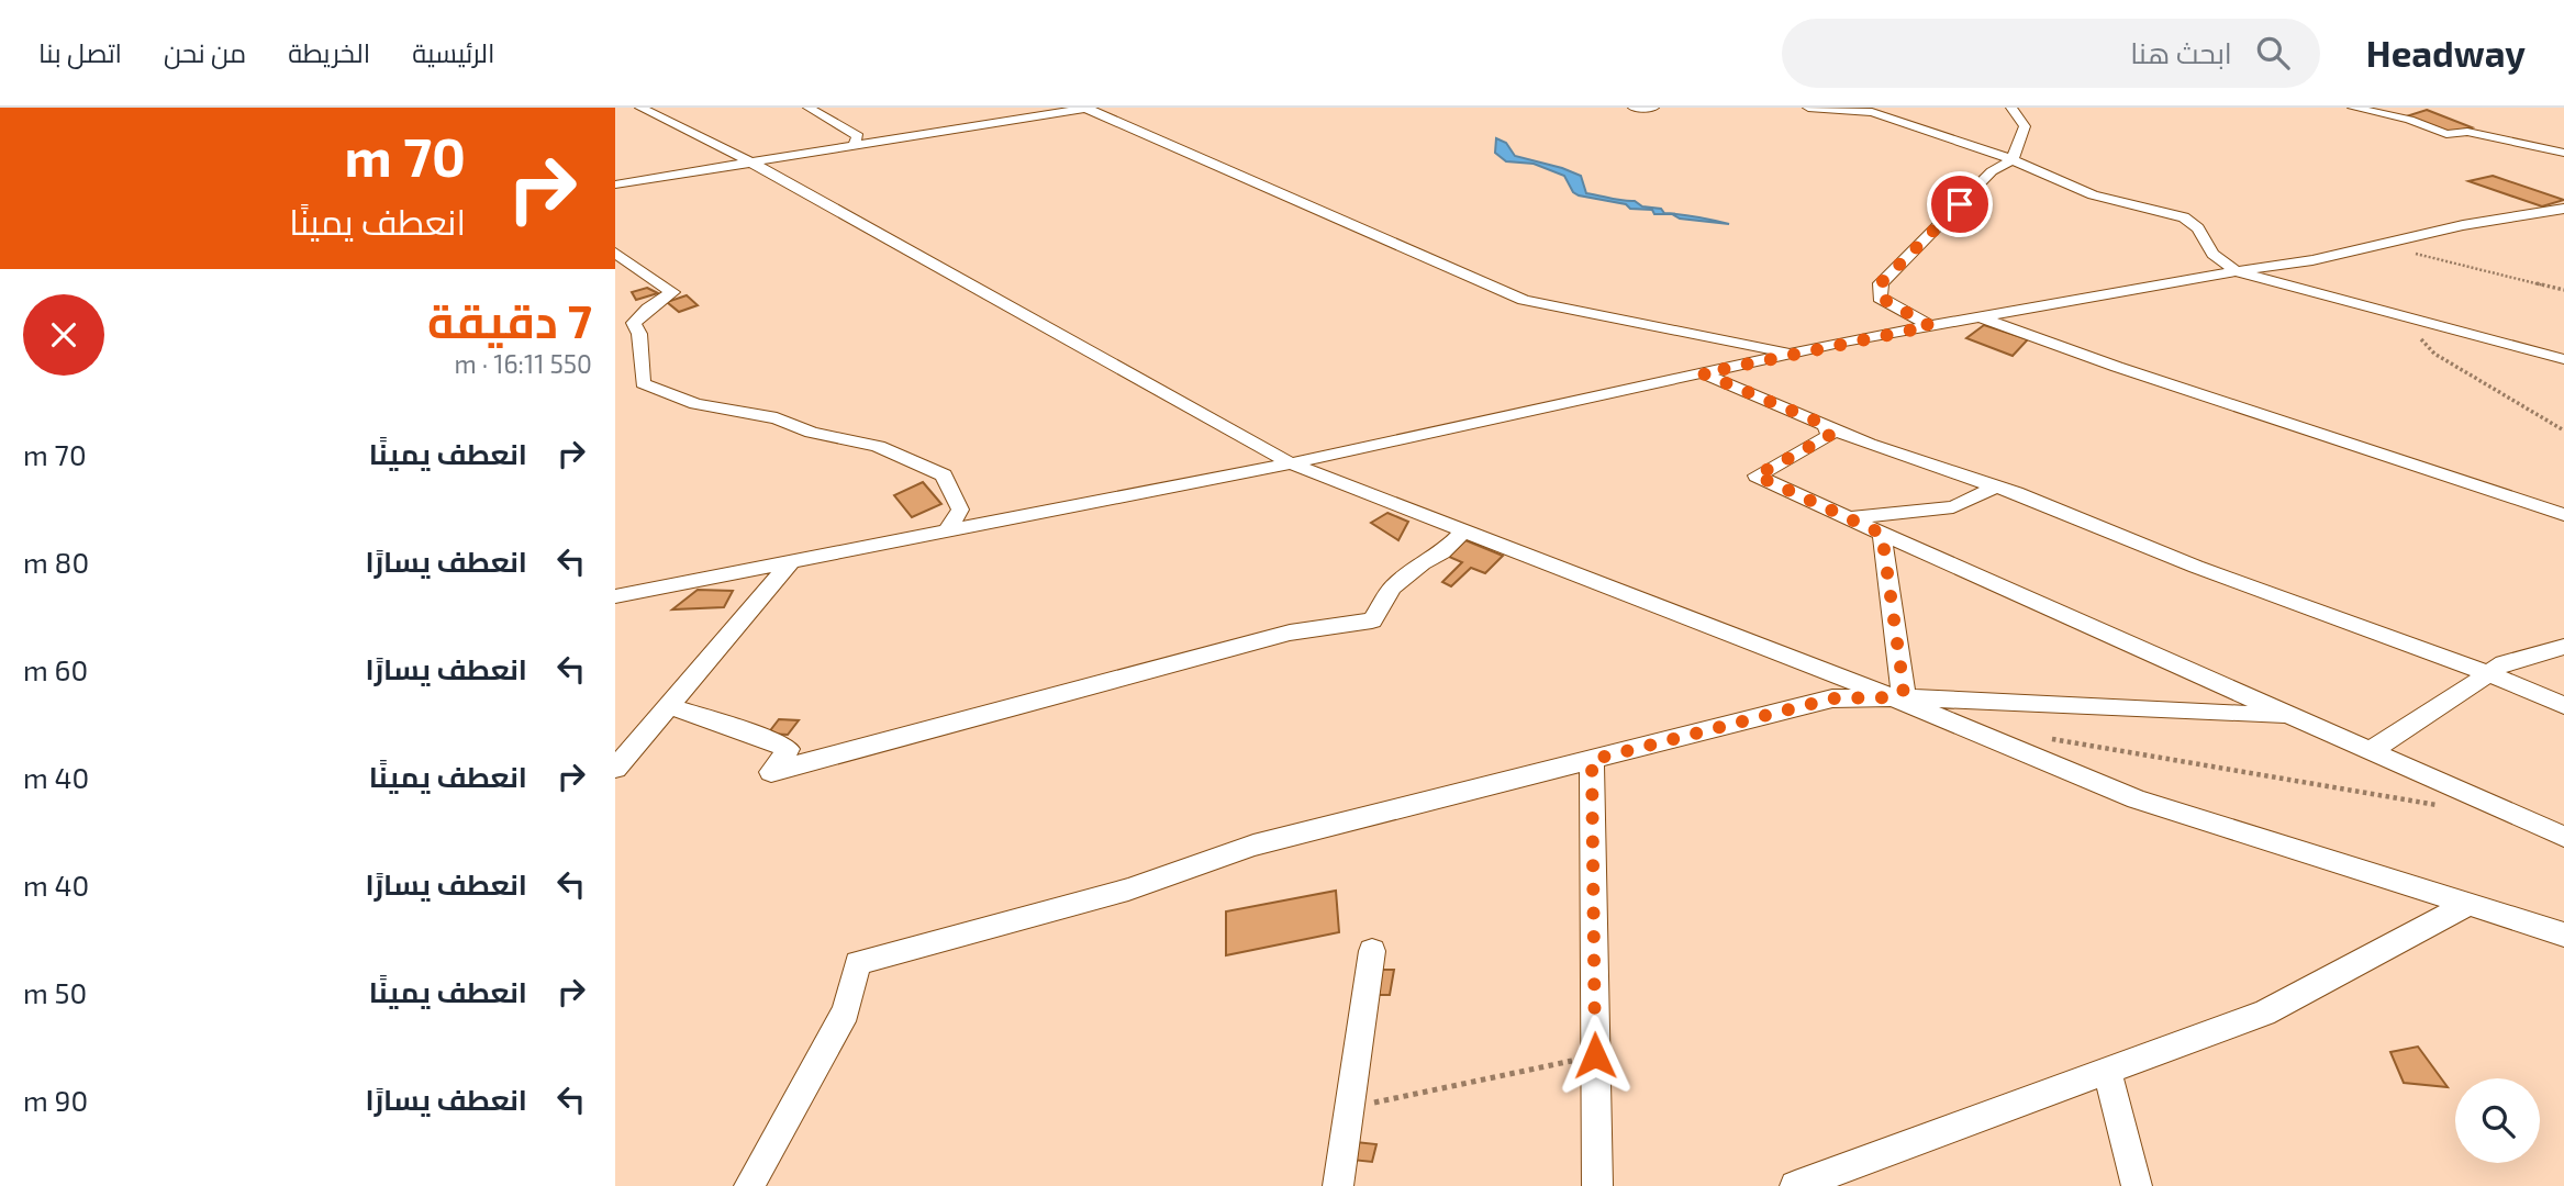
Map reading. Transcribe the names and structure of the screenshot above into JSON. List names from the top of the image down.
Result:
{
  "page": {
    "header": "Headway",
    "search": "ابحث هنا",
    "nav": [
      "الرئيسية",
      "الخريطة",
      "من نحن",
      "اتصل بنا"
    ],
    "turn": ["70 m", "انعطف يمينًا"],
    "heading": ["7 دقيقة", "550 m · 16:11"],
    "list": [
      {
        "name": "انعطف يمينًا",
        "value": "70 m"
      },
      {
        "name": "انعطف يسارًا",
        "value": "80 m"
      },
      {
        "name": "انعطف يسارًا",
        "value": "60 m"
      },
      {
        "name": "انعطف يمينًا",
        "value": "40 m"
      },
      {
        "name": "انعطف يسارًا",
        "value": "40 m"
      },
      {
        "name": "انعطف يمينًا",
        "value": "50 m"
      },
      {
        "name": "انعطف يسارًا",
        "value": "90 m"
      }
    ]
  }
}
